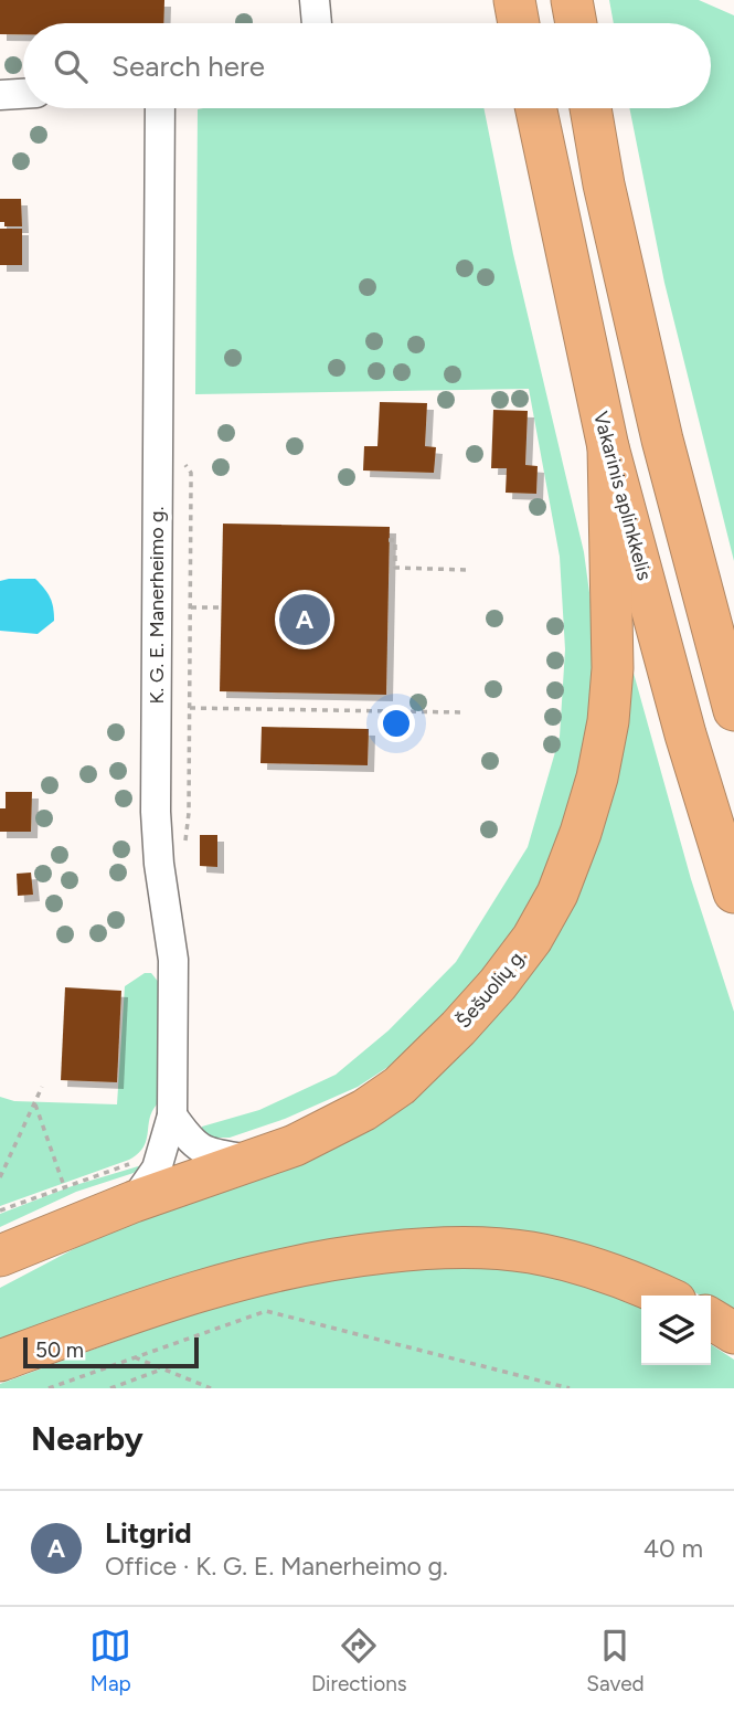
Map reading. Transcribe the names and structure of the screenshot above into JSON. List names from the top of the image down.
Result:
{
  "streets": {
    "highway": ["Vakarinis aplinkkelis", "Šešuolių g."],
    "street": ["K. G. E. Manerheimo g."]
  },
  "crossings": [
    ["Vakarinis aplinkkelis", "Šešuolių g."],
    ["K. G. E. Manerheimo g.", "Šešuolių g."]
  ],
  "scale_bar": "50 m",
  "page": {
    "search": "Search here",
    "pins": "A",
    "scale": "50 m",
    "heading": "Nearby",
    "list": [
      {
        "mark": "A",
        "name": "Litgrid",
        "note": "Office · K. G. E. Manerheimo g.",
        "value": "40 m"
      }
    ],
    "nav": ["Map", "Directions", "Saved"]
  }
}
